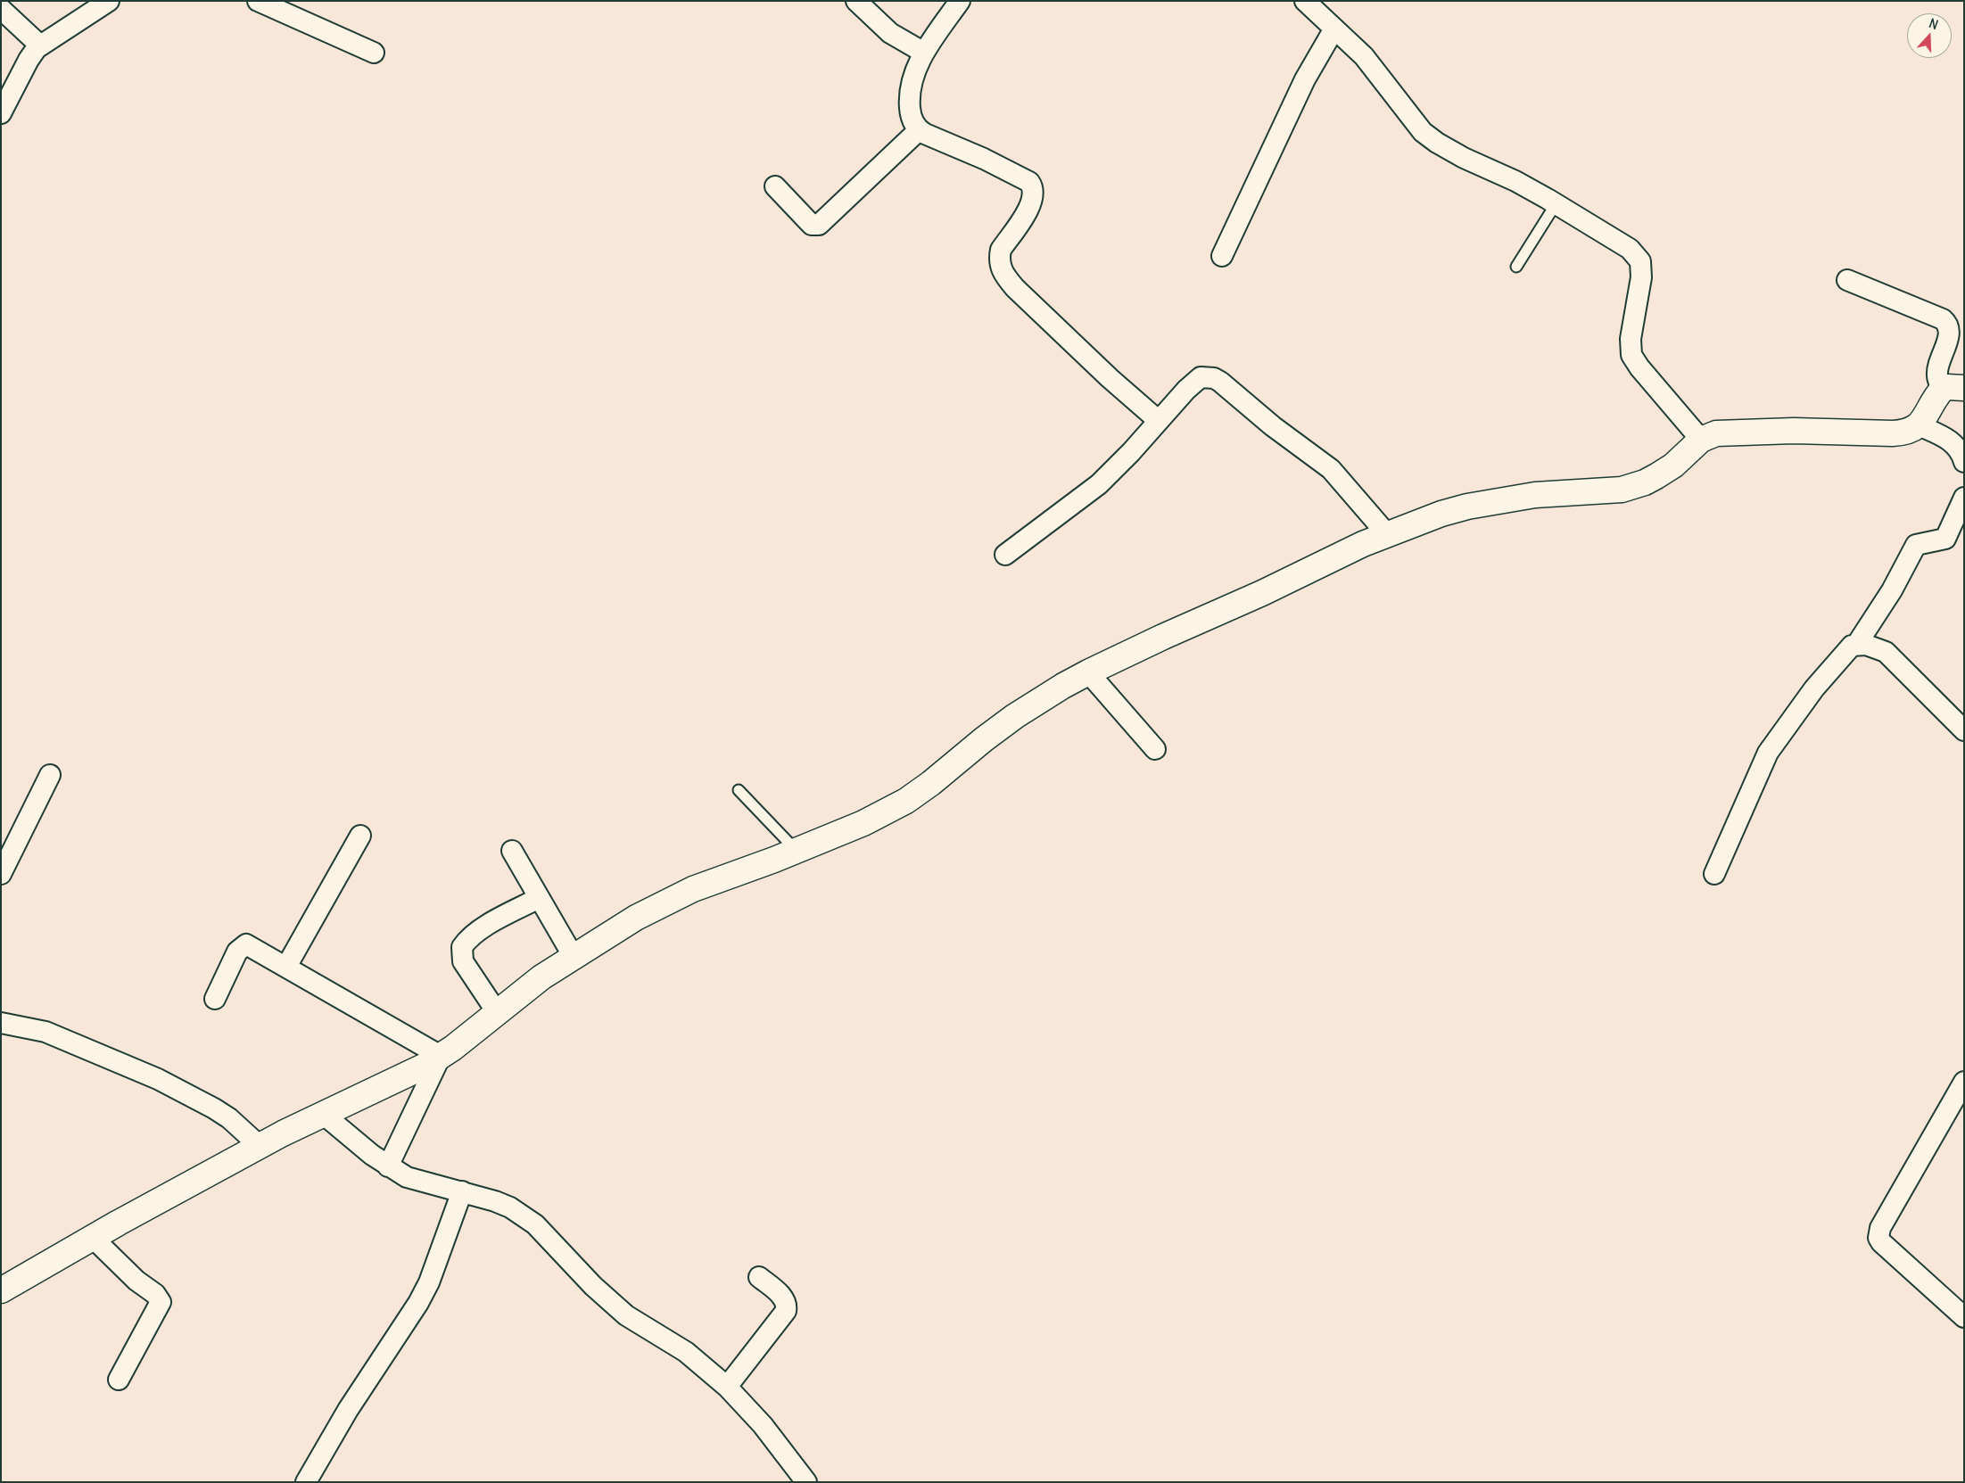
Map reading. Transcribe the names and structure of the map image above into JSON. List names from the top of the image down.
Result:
{
  "north": "top"
}
